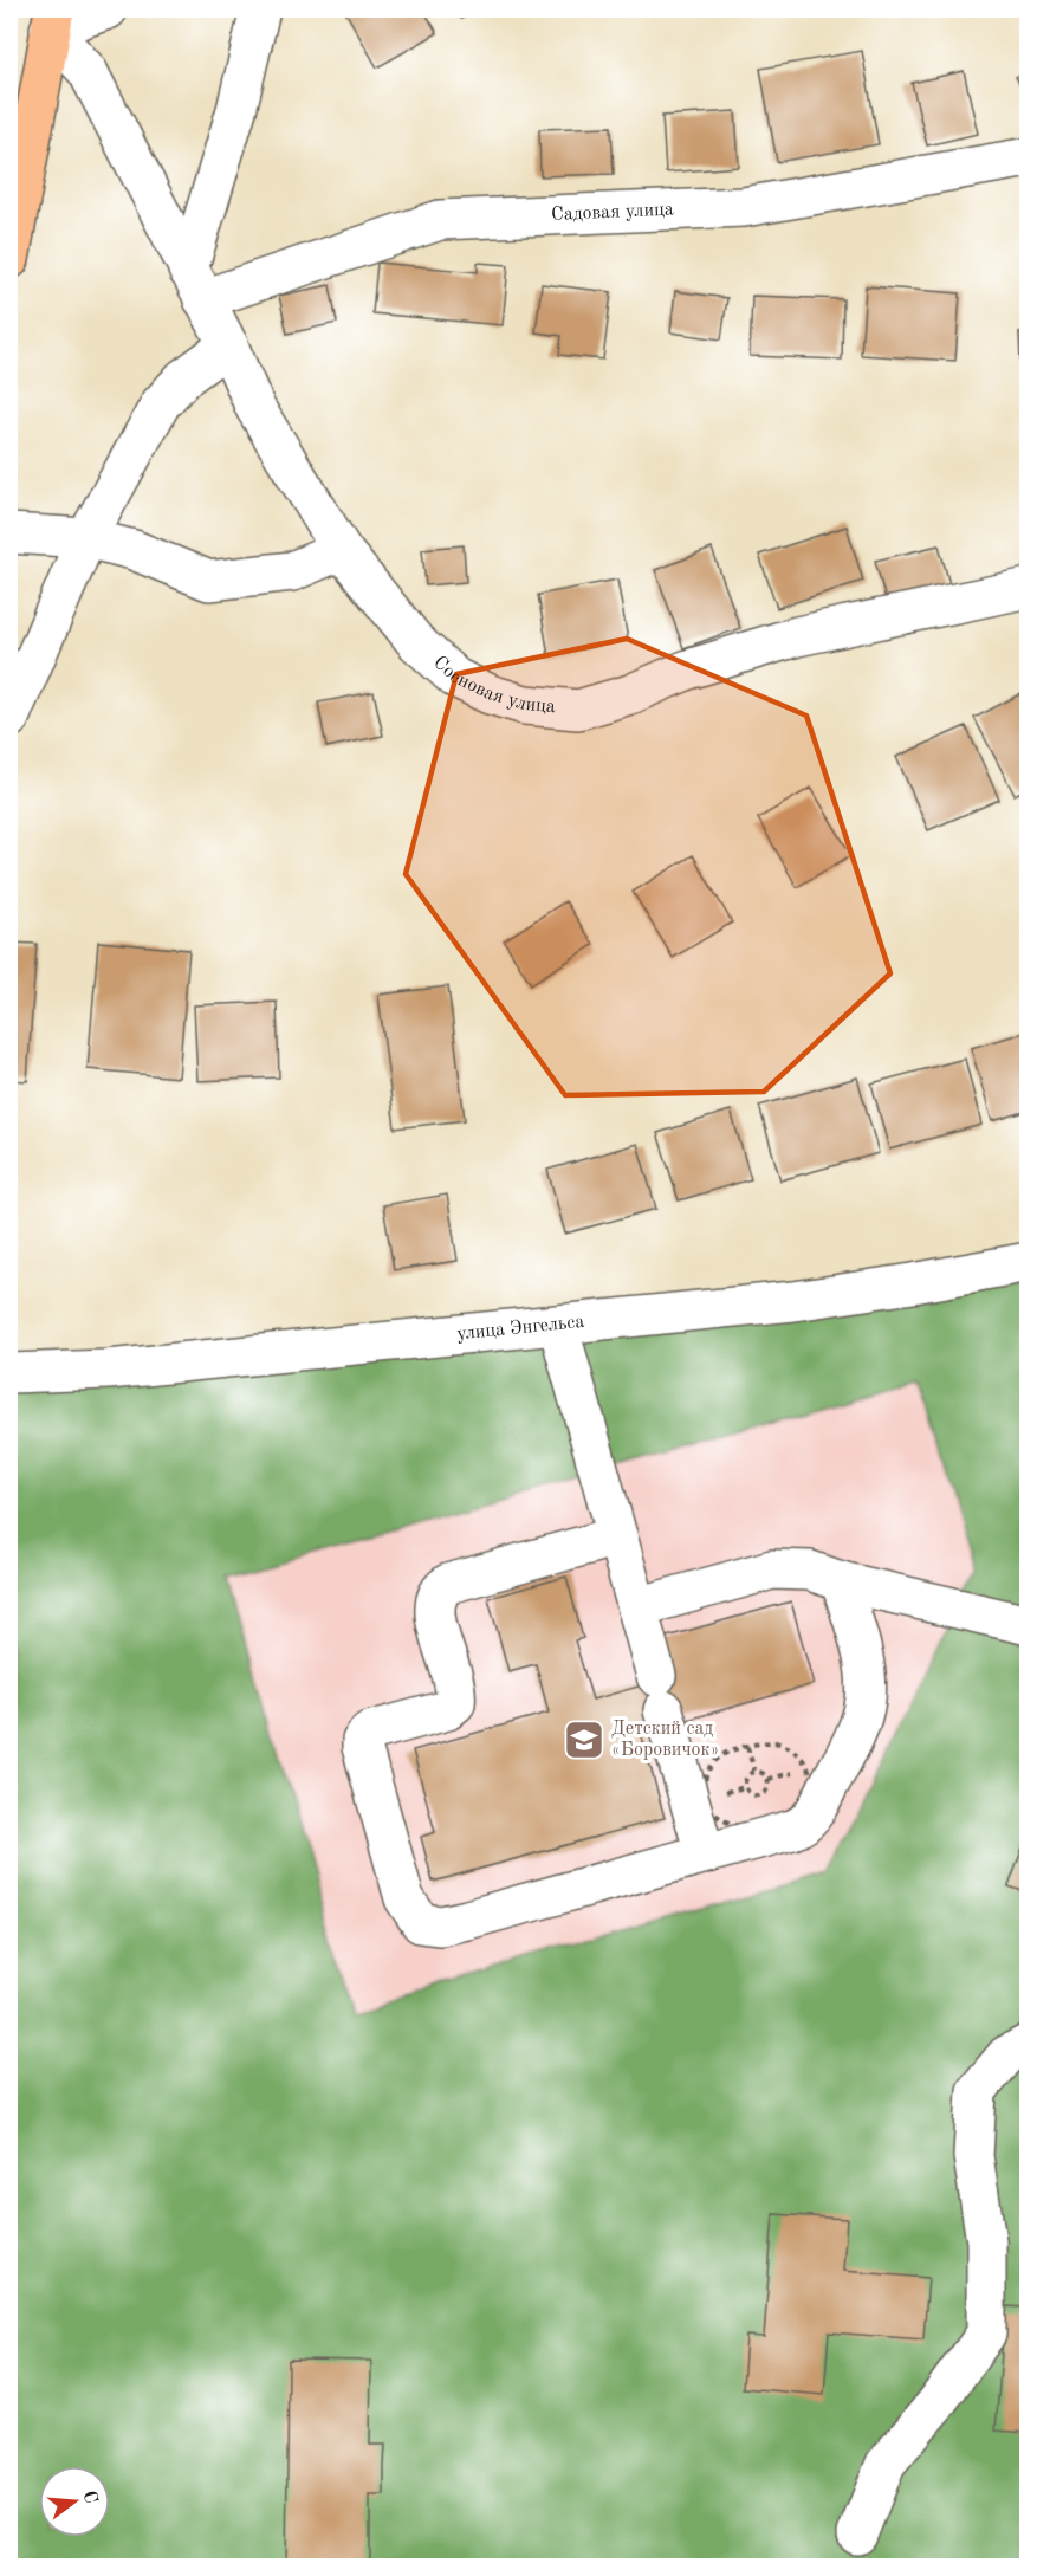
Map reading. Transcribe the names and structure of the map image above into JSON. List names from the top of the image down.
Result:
{
  "streets": {
    "street": ["Садовая улица", "Сосновая улица", "улица Энгельса"]
  },
  "crossings": [
    ["Садовая улица", "Сосновая улица"]
  ],
  "places": {
    "school or university": ["Детский сад «Боровичок»"]
  },
  "north": "right"
}
